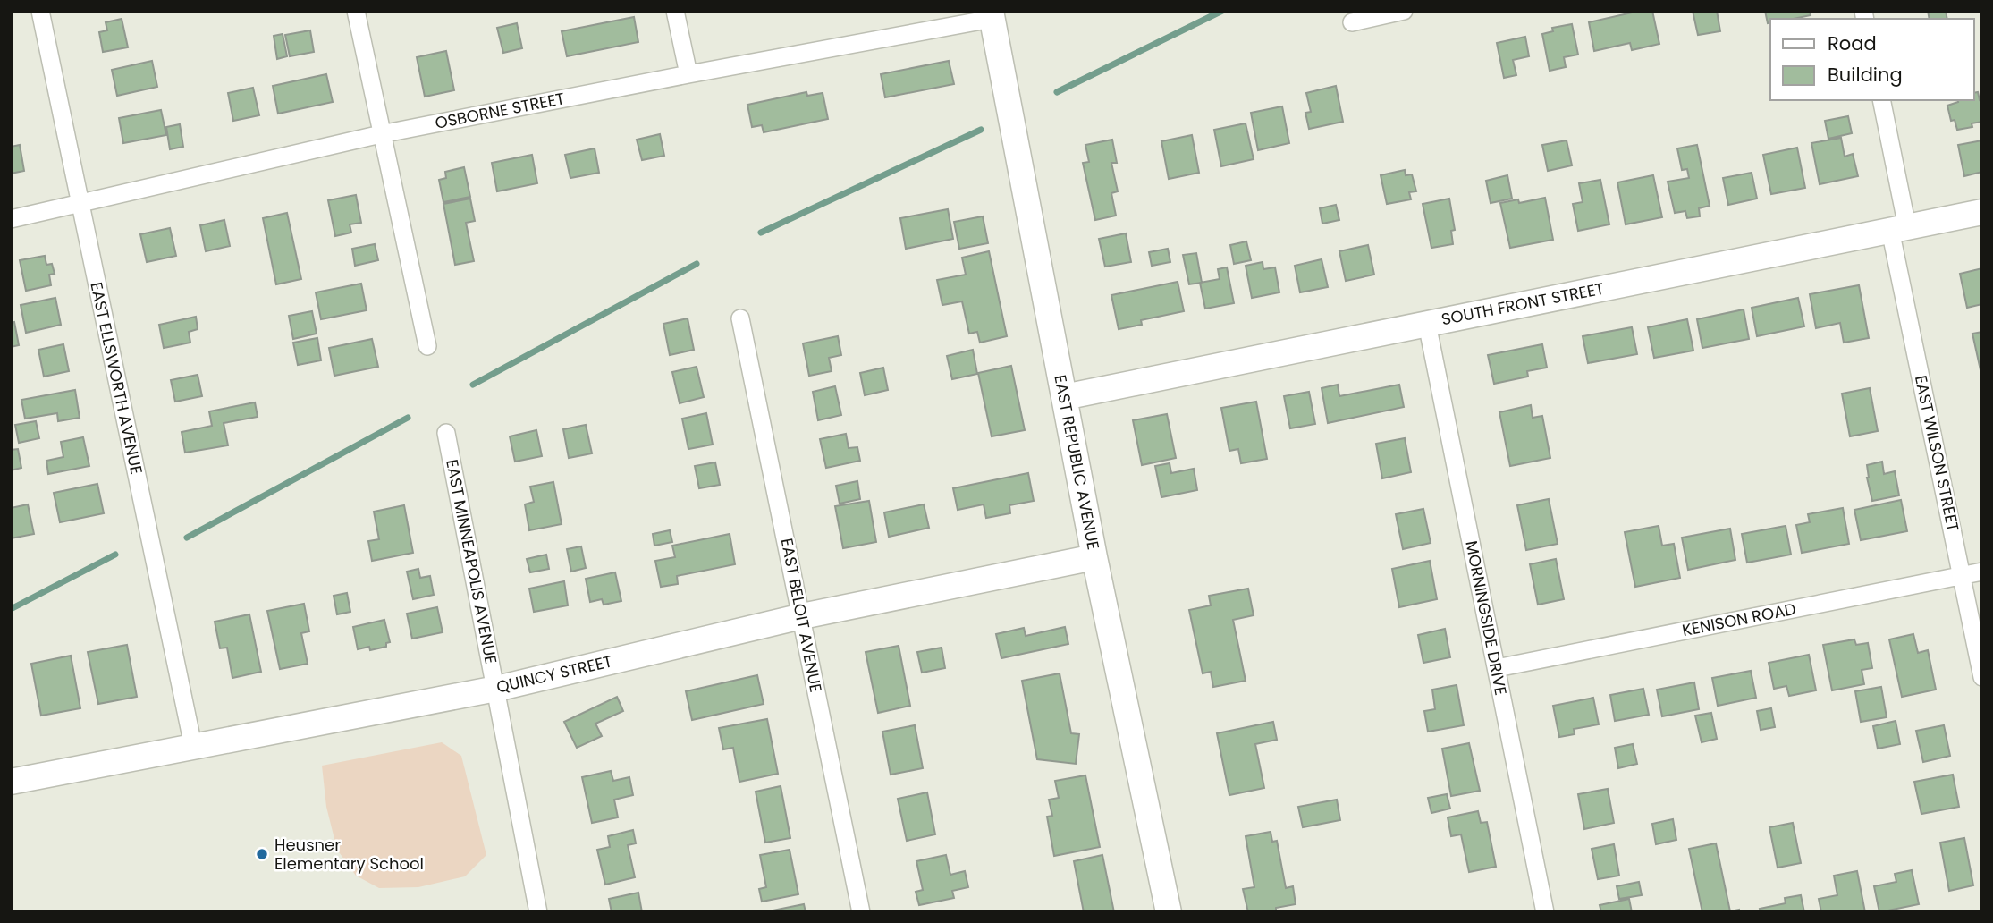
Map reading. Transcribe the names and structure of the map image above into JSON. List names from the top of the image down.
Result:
{
  "streets": {
    "street": [
      "OSBORNE STREET",
      "SOUTH FRONT STREET",
      "EAST ELLSWORTH AVENUE",
      "EAST WILSON STREET",
      "EAST REPUBLIC AVENUE",
      "EAST MINNEAPOLIS AVENUE",
      "EAST BELOIT AVENUE",
      "MORNINGSIDE DRIVE",
      "KENISON ROAD",
      "QUINCY STREET"
    ]
  },
  "crossings": [
    ["OSBORNE STREET", "EAST ELLSWORTH AVENUE"],
    ["OSBORNE STREET", "EAST REPUBLIC AVENUE"],
    ["SOUTH FRONT STREET", "EAST WILSON STREET"],
    ["SOUTH FRONT STREET", "EAST REPUBLIC AVENUE"],
    ["SOUTH FRONT STREET", "MORNINGSIDE DRIVE"],
    ["EAST ELLSWORTH AVENUE", "QUINCY STREET"],
    ["EAST WILSON STREET", "KENISON ROAD"],
    ["EAST REPUBLIC AVENUE", "QUINCY STREET"],
    ["EAST MINNEAPOLIS AVENUE", "QUINCY STREET"],
    ["EAST BELOIT AVENUE", "QUINCY STREET"],
    ["MORNINGSIDE DRIVE", "KENISON ROAD"]
  ],
  "places": ["Heusner Elementary School"],
  "legend": ["Road", "Building"]
}
